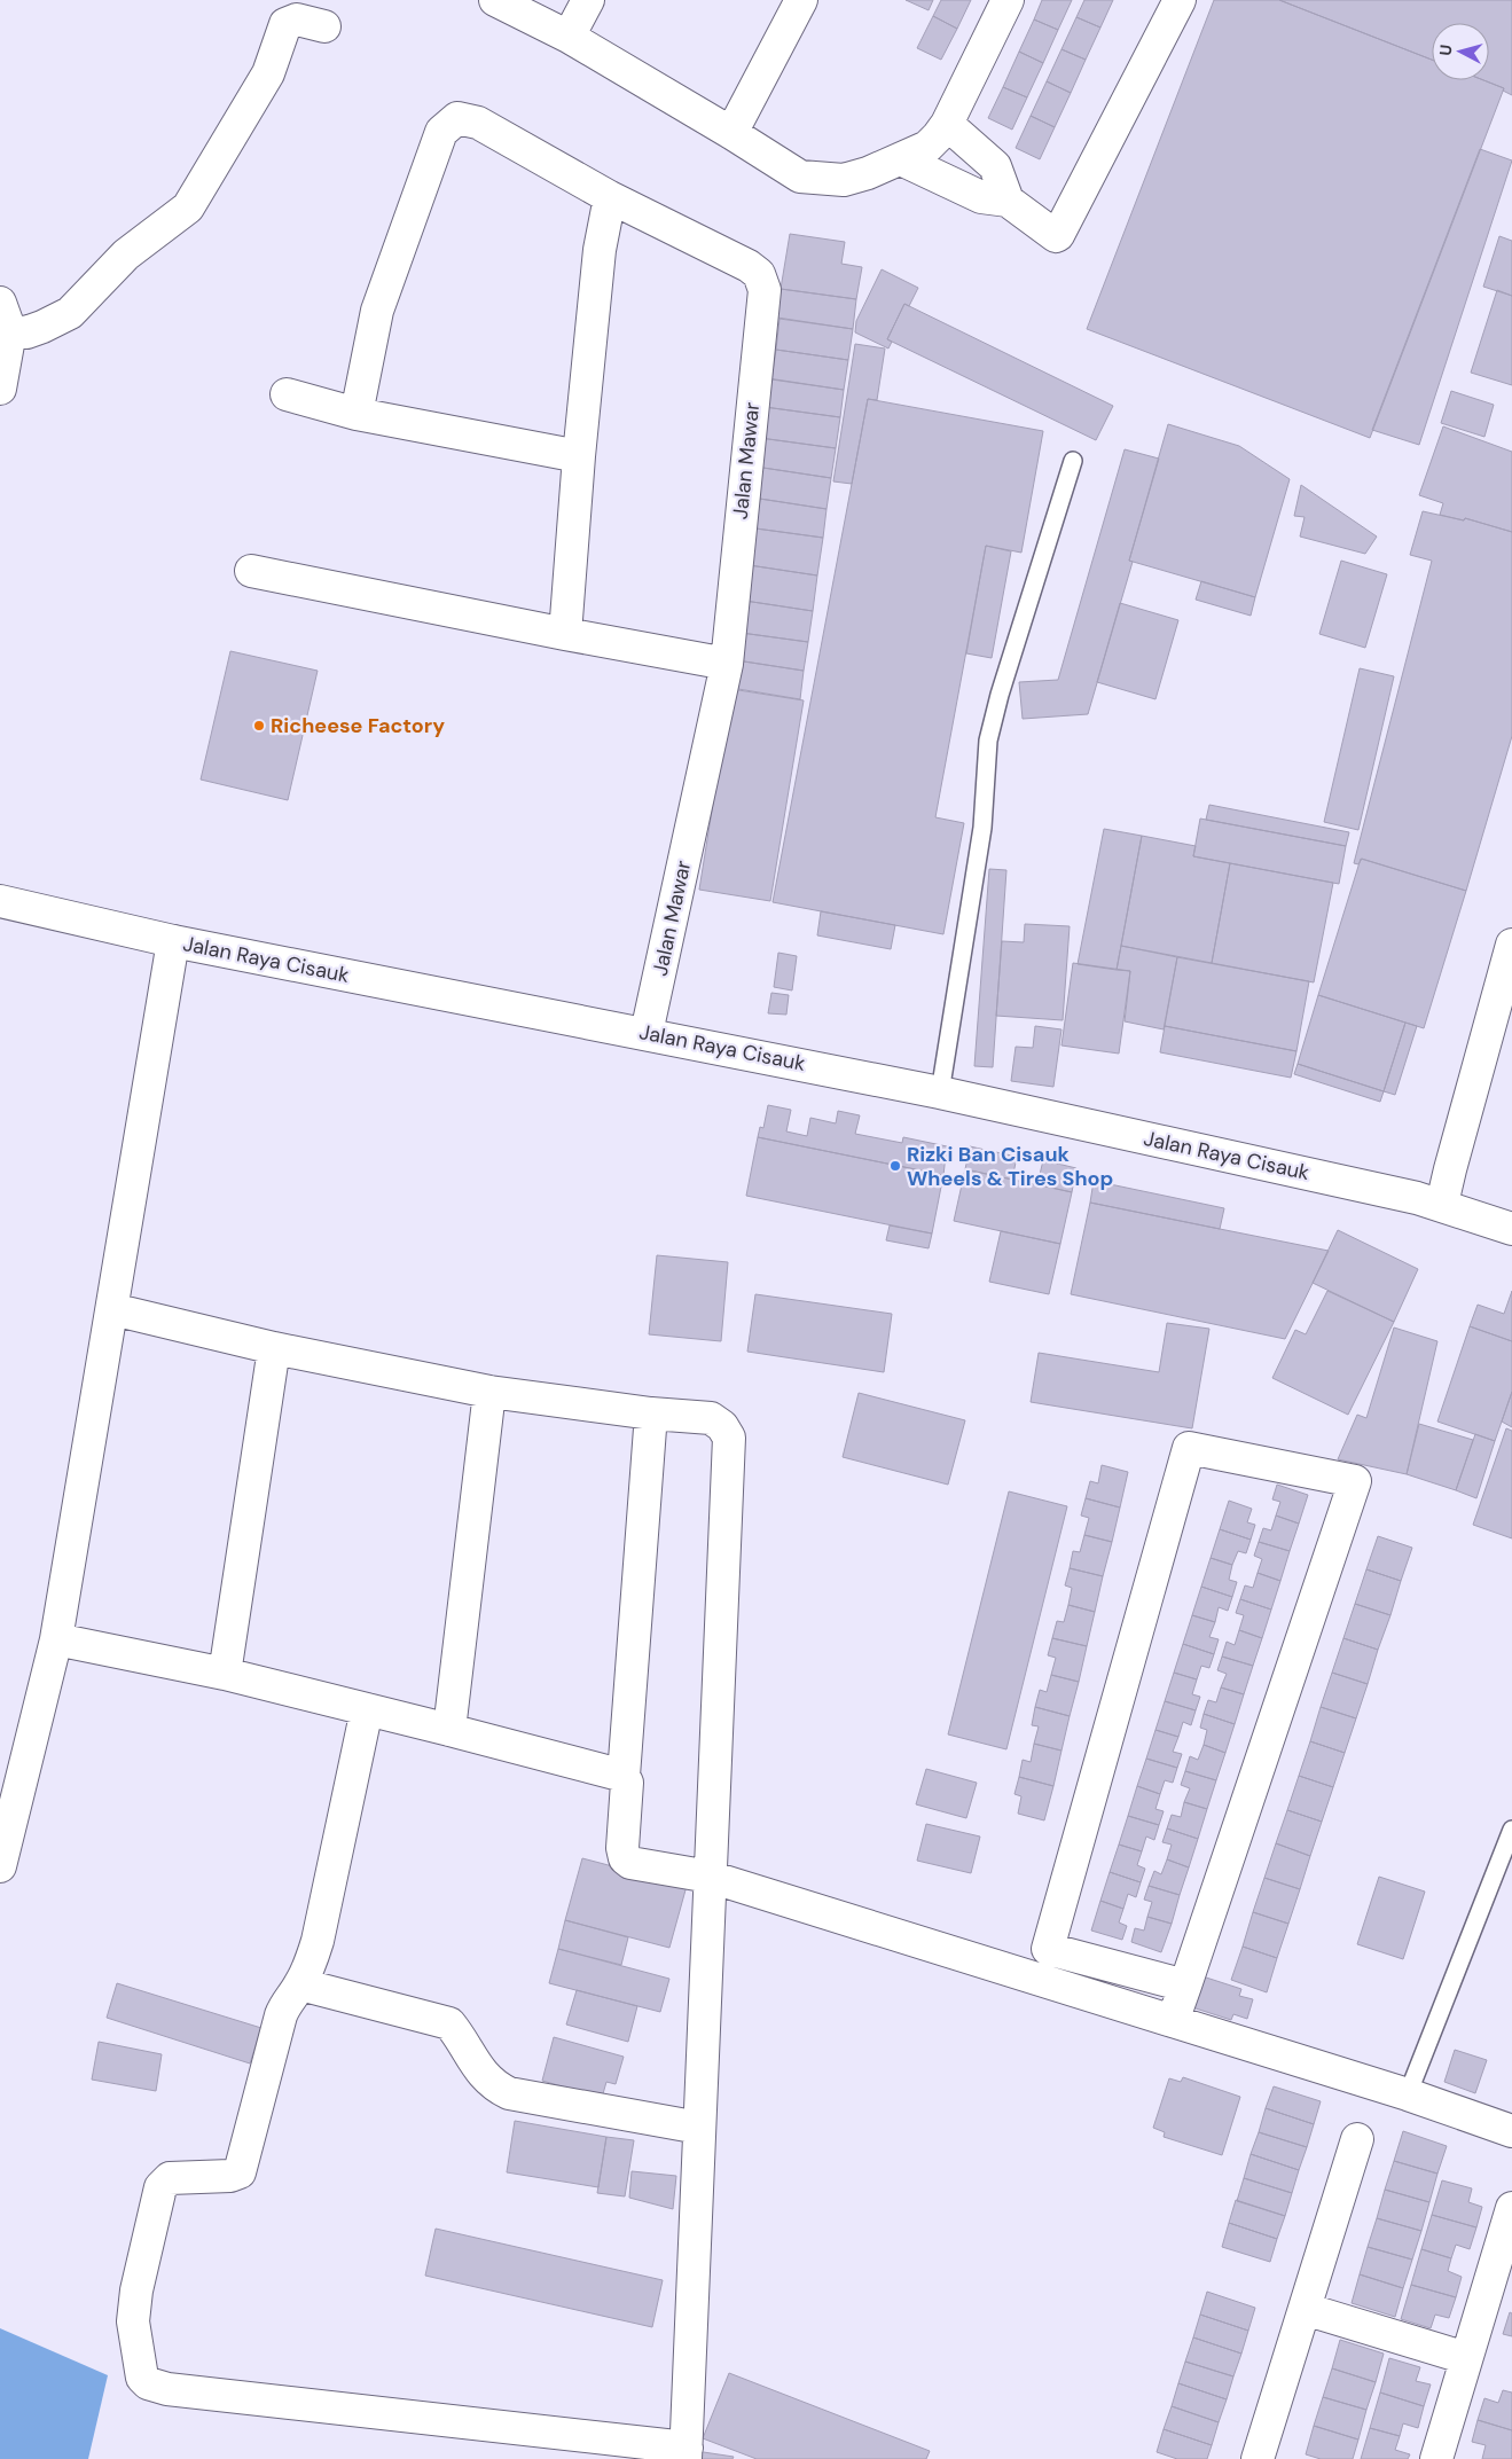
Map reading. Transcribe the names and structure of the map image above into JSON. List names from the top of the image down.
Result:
{
  "streets": {
    "street": ["Jalan Mawar", "Jalan Raya Cisauk"]
  },
  "crossings": [
    ["Jalan Mawar", "Jalan Raya Cisauk"]
  ],
  "places": ["Richeese Factory", "Rizki Ban Cisauk Wheels & Tires Shop"],
  "north": "left"
}
